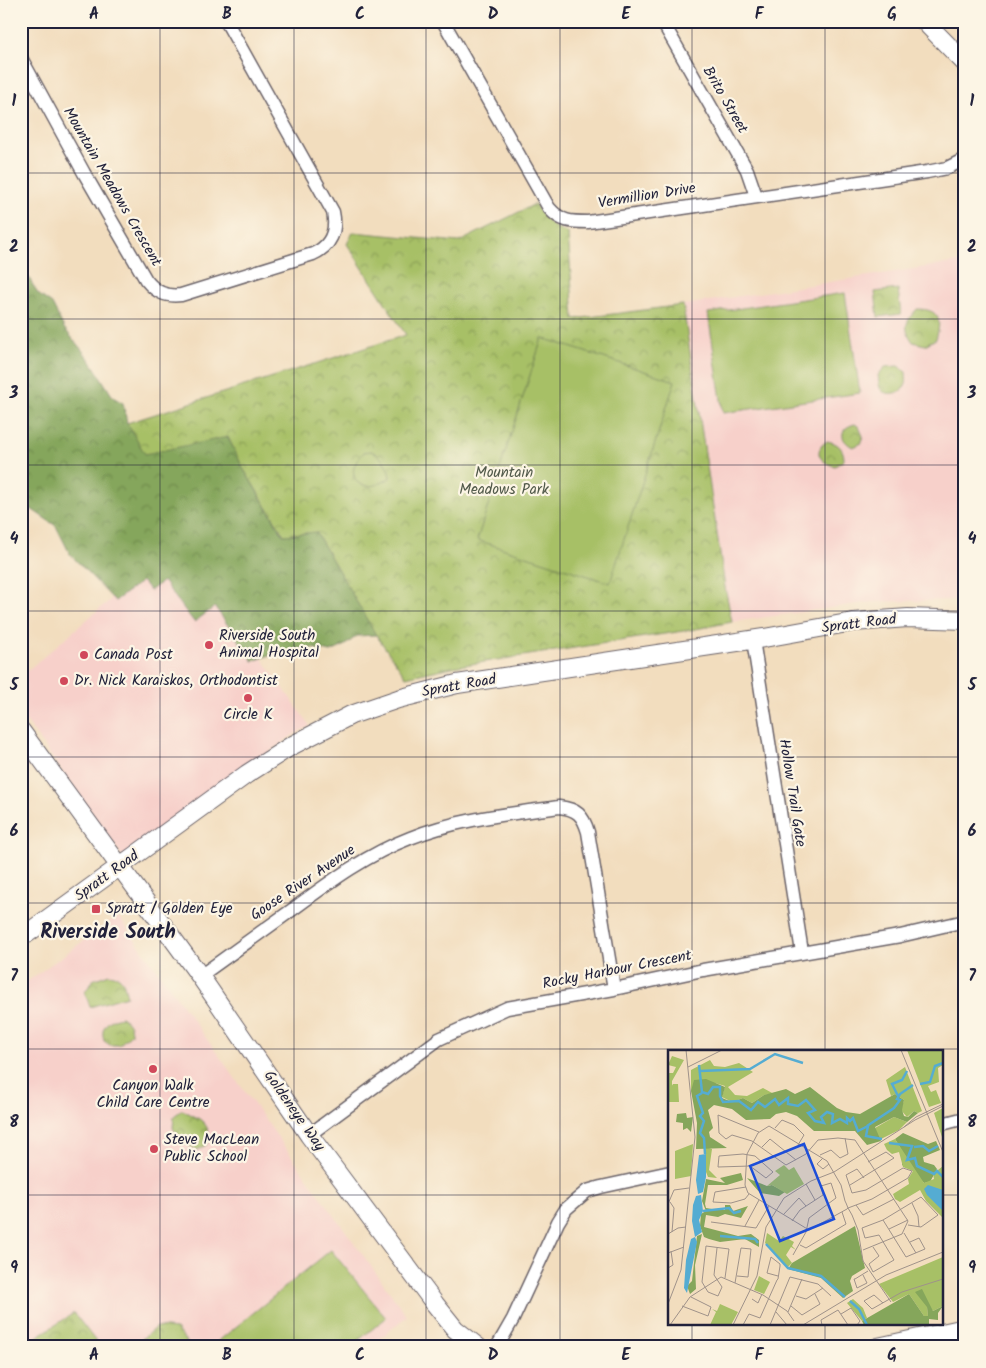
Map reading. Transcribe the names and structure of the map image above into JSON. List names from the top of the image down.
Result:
{
  "streets": {
    "street": [
      "Brito Street",
      "Mountain Meadows Crescent",
      "Vermillion Drive",
      "Spratt Road",
      "Hollow Trail Gate",
      "Goose River Avenue",
      "Rocky Harbour Crescent",
      "Goldeneye Way"
    ]
  },
  "crossings": [
    ["Brito Street", "Vermillion Drive"],
    ["Spratt Road", "Hollow Trail Gate"],
    ["Spratt Road", "Goldeneye Way"],
    ["Hollow Trail Gate", "Rocky Harbour Crescent"],
    ["Goose River Avenue", "Rocky Harbour Crescent"],
    ["Goose River Avenue", "Goldeneye Way"],
    ["Rocky Harbour Crescent", "Goldeneye Way"]
  ],
  "districts": ["Riverside South"],
  "parks": ["Mountain Meadows Park"],
  "places": {
    "other": [
      "Riverside South Animal Hospital",
      "Canada Post",
      "Dr. Nick Karaiskos, Orthodontist",
      "Circle K",
      "Canyon Walk Child Care Centre",
      "Steve MacLean Public School"
    ],
    "transit": ["Spratt / Golden Eye"]
  },
  "grid": {
    "columns": [
      "A",
      "B",
      "C",
      "D",
      "E",
      "F",
      "G"
    ],
    "rows": [
      "1",
      "2",
      "3",
      "4",
      "5",
      "6",
      "7",
      "8",
      "9"
    ]
  }
}
